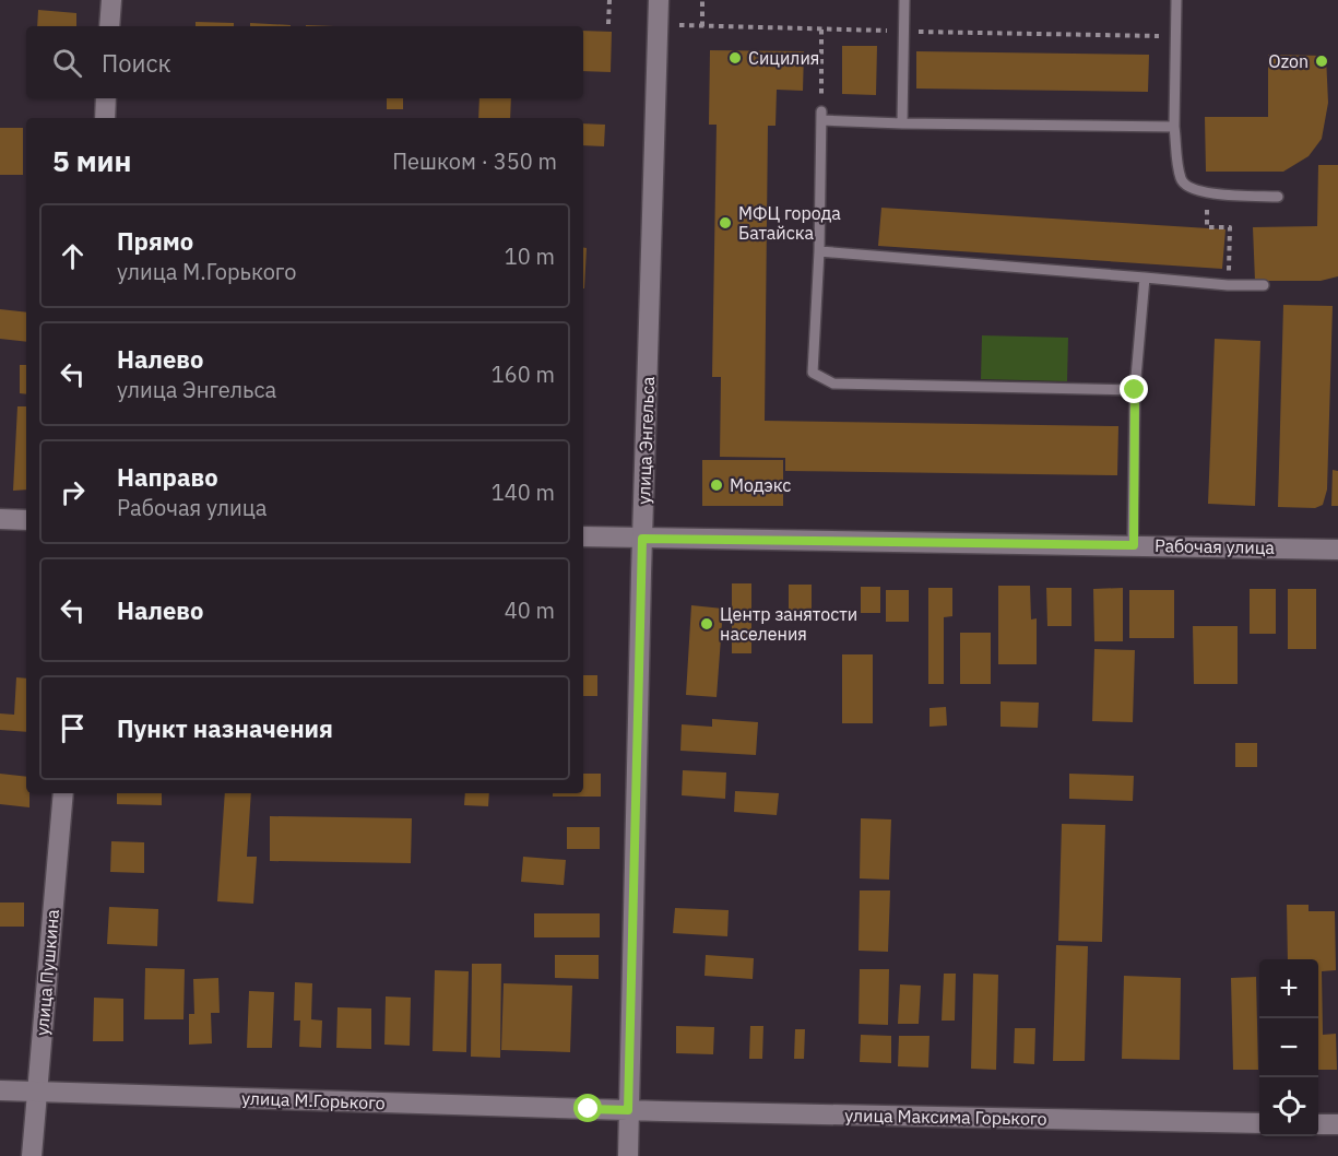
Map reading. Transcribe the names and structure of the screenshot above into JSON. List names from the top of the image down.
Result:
{
  "streets": {
    "street": [
      "улица Энгельса",
      "Рабочая улица",
      "улица Пушкина",
      "улица М.Горького",
      "улица Максима Горького"
    ]
  },
  "crossings": [
    ["улица Энгельса", "Рабочая улица"],
    ["улица Энгельса", "улица М.Горького"],
    ["улица Энгельса", "улица Максима Горького"],
    ["улица Пушкина", "улица М.Горького"],
    ["улица М.Горького", "улица Максима Горького"]
  ],
  "places": [
    "Сицилия",
    "Ozon",
    "МФЦ города Батайска",
    "Модэкс",
    "Центр занятости населения"
  ],
  "page": {
    "search": "Поиск",
    "heading": ["5 мин", "Пешком · 350 m"],
    "list": [
      ["Прямо", "улица М.Горького", "10 m"],
      ["Налево", "улица Энгельса", "160 m"],
      ["Направо", "Рабочая улица", "140 m"],
      ["Налево", "40 m"],
      "Пункт назначения"
    ],
    "map_buttons": ["+", "−"]
  }
}
